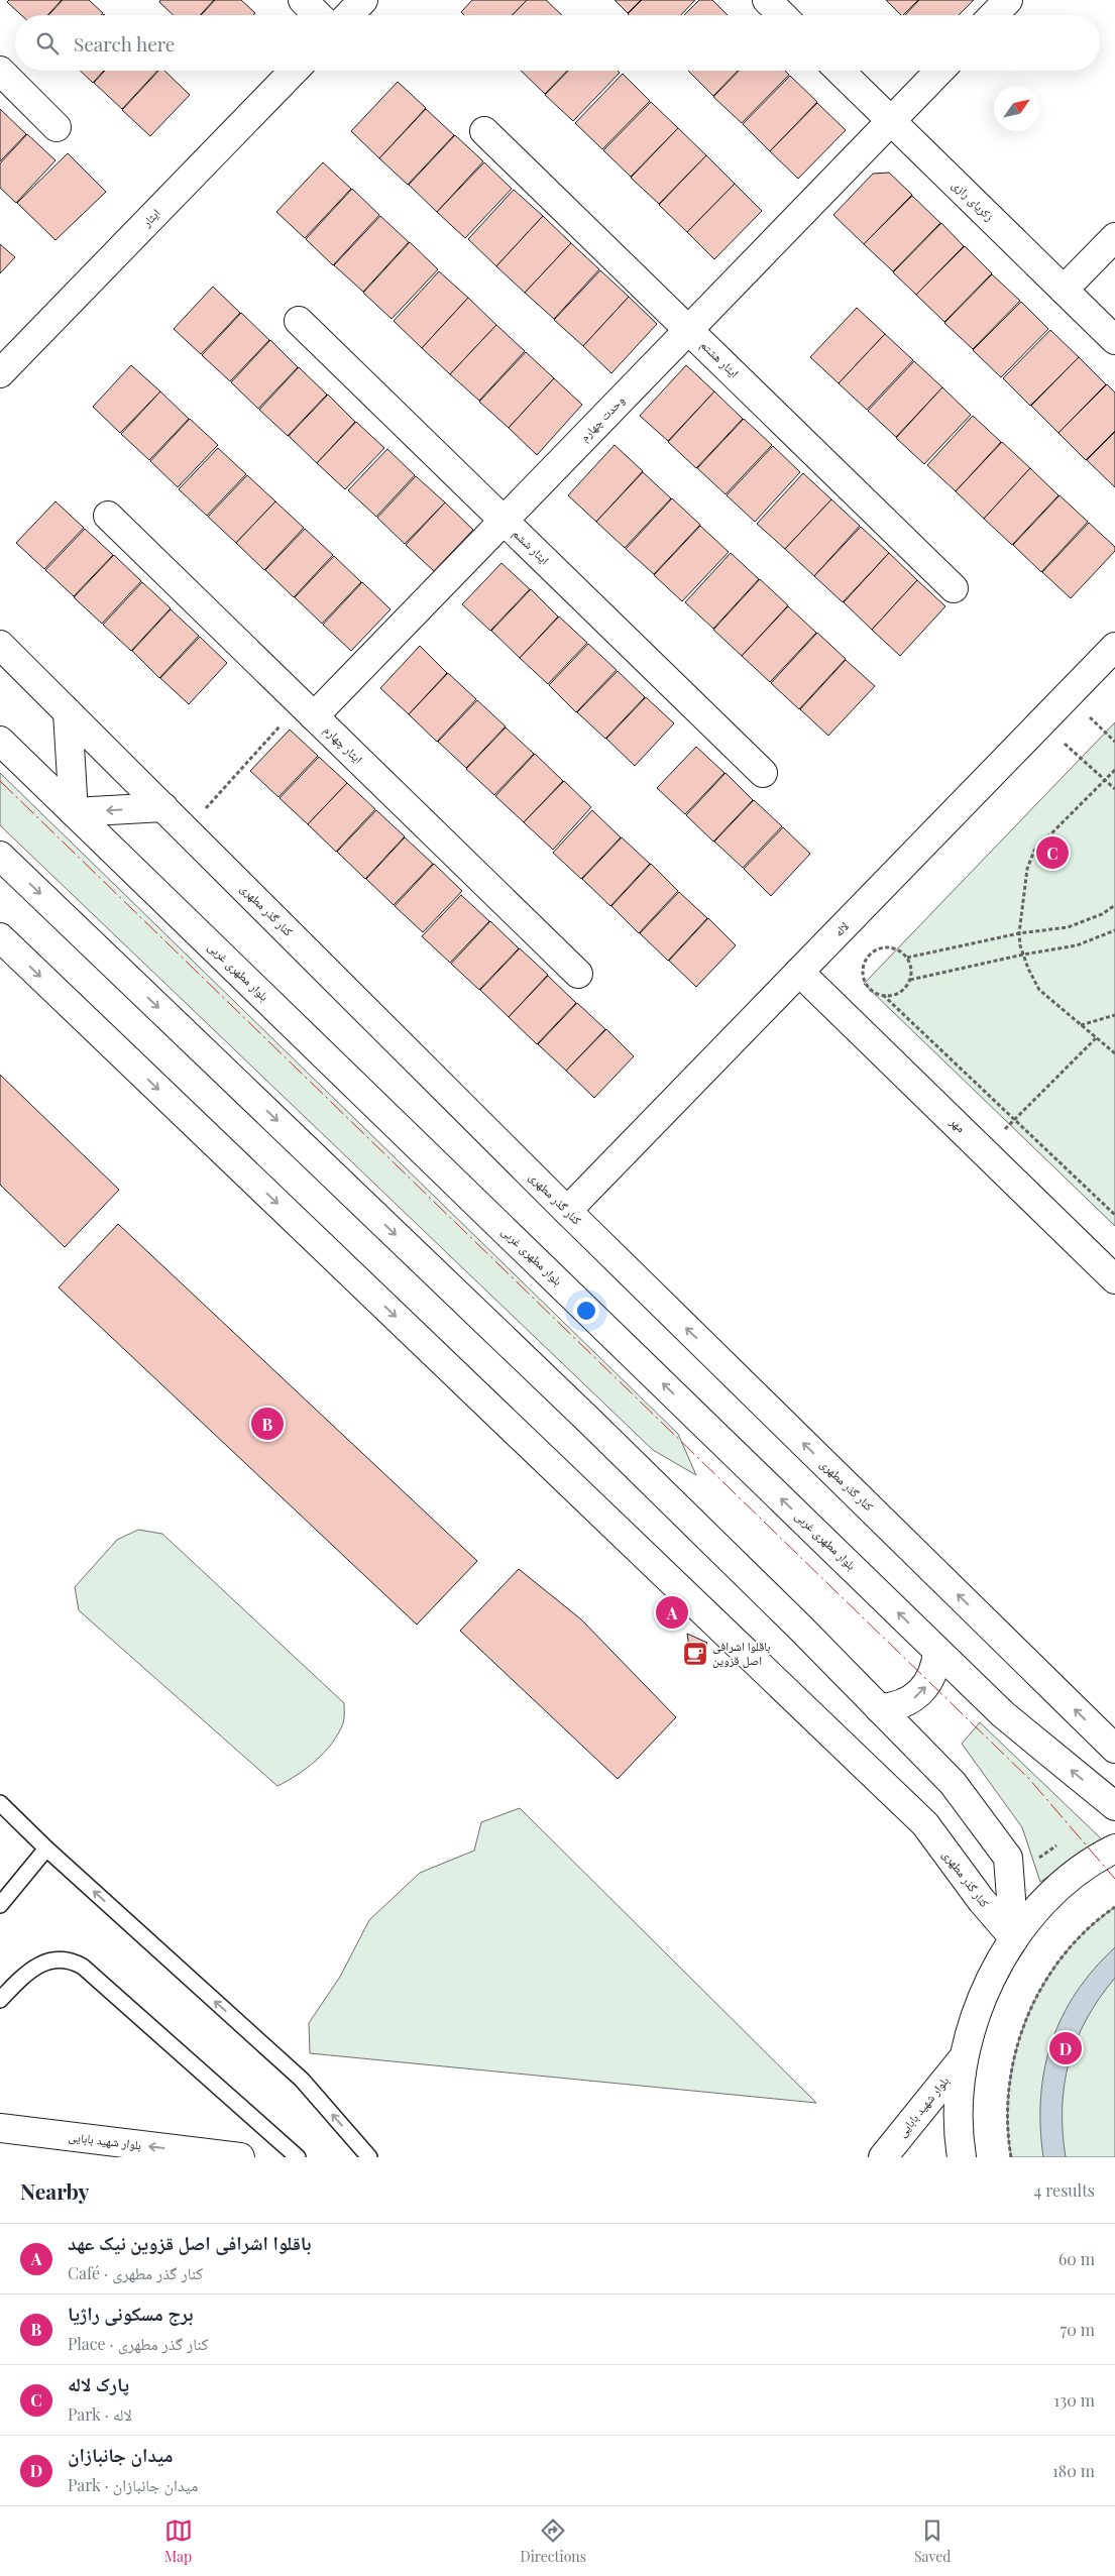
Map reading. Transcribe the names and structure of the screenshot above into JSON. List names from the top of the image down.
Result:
{
  "streets": {
    "street": [
      "زکریای رازی",
      "ایثار",
      "ایثار هشتم",
      "وحدت چهارم",
      "ایثار ششم",
      "ایثار چهارم",
      "کنار گذر مطهری",
      "لاله",
      "بلوار مطهری غربی",
      "مهر",
      "بلوار شهید بابایی"
    ]
  },
  "crossings": [
    ["زکریای رازی", "وحدت چهارم"],
    ["ایثار هشتم", "وحدت چهارم"],
    ["وحدت چهارم", "ایثار ششم"],
    ["وحدت چهارم", "ایثار چهارم"],
    ["کنار گذر مطهری", "لاله"],
    ["لاله", "مهر"]
  ],
  "one_way": ["بلوار شهید بابایی"],
  "places": {
    "cafe": ["باقلوا اشرافی اصل قزوین"]
  },
  "north": "top right",
  "page": {
    "search": "Search here",
    "pins": [
      "C",
      "B",
      "A",
      "D"
    ],
    "heading": ["Nearby", "4 results"],
    "list": [
      {
        "mark": "A",
        "name": "باقلوا اشرافی اصل قزوین نیک عهد",
        "note": "Café · کنار گذر مطهری",
        "value": "60 m"
      },
      {
        "mark": "B",
        "name": "برج مسکونی راژیا",
        "note": "Place · کنار گذر مطهری",
        "value": "70 m"
      },
      {
        "mark": "C",
        "name": "پارک لاله",
        "note": "Park · لاله",
        "value": "130 m"
      },
      {
        "mark": "D",
        "name": "میدان جانبازان",
        "note": "Park · میدان جانبازان",
        "value": "180 m"
      }
    ],
    "nav": ["Map", "Directions", "Saved"]
  }
}
